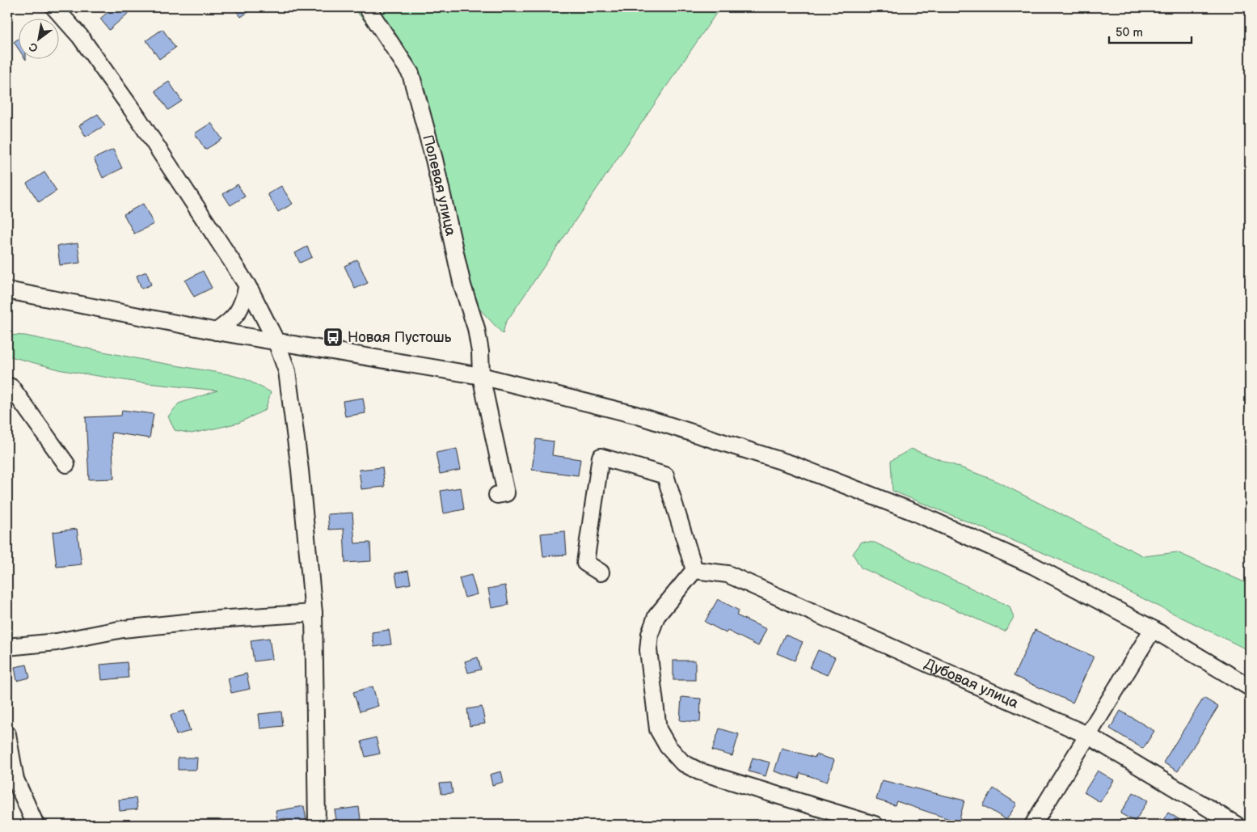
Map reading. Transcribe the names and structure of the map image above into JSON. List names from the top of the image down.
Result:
{
  "streets": {
    "street": ["Полевая улица", "Дубовая улица"]
  },
  "places": {
    "bus stop": ["Новая Пустошь"]
  },
  "scale_bar": "50 m",
  "north": "bottom left"
}
